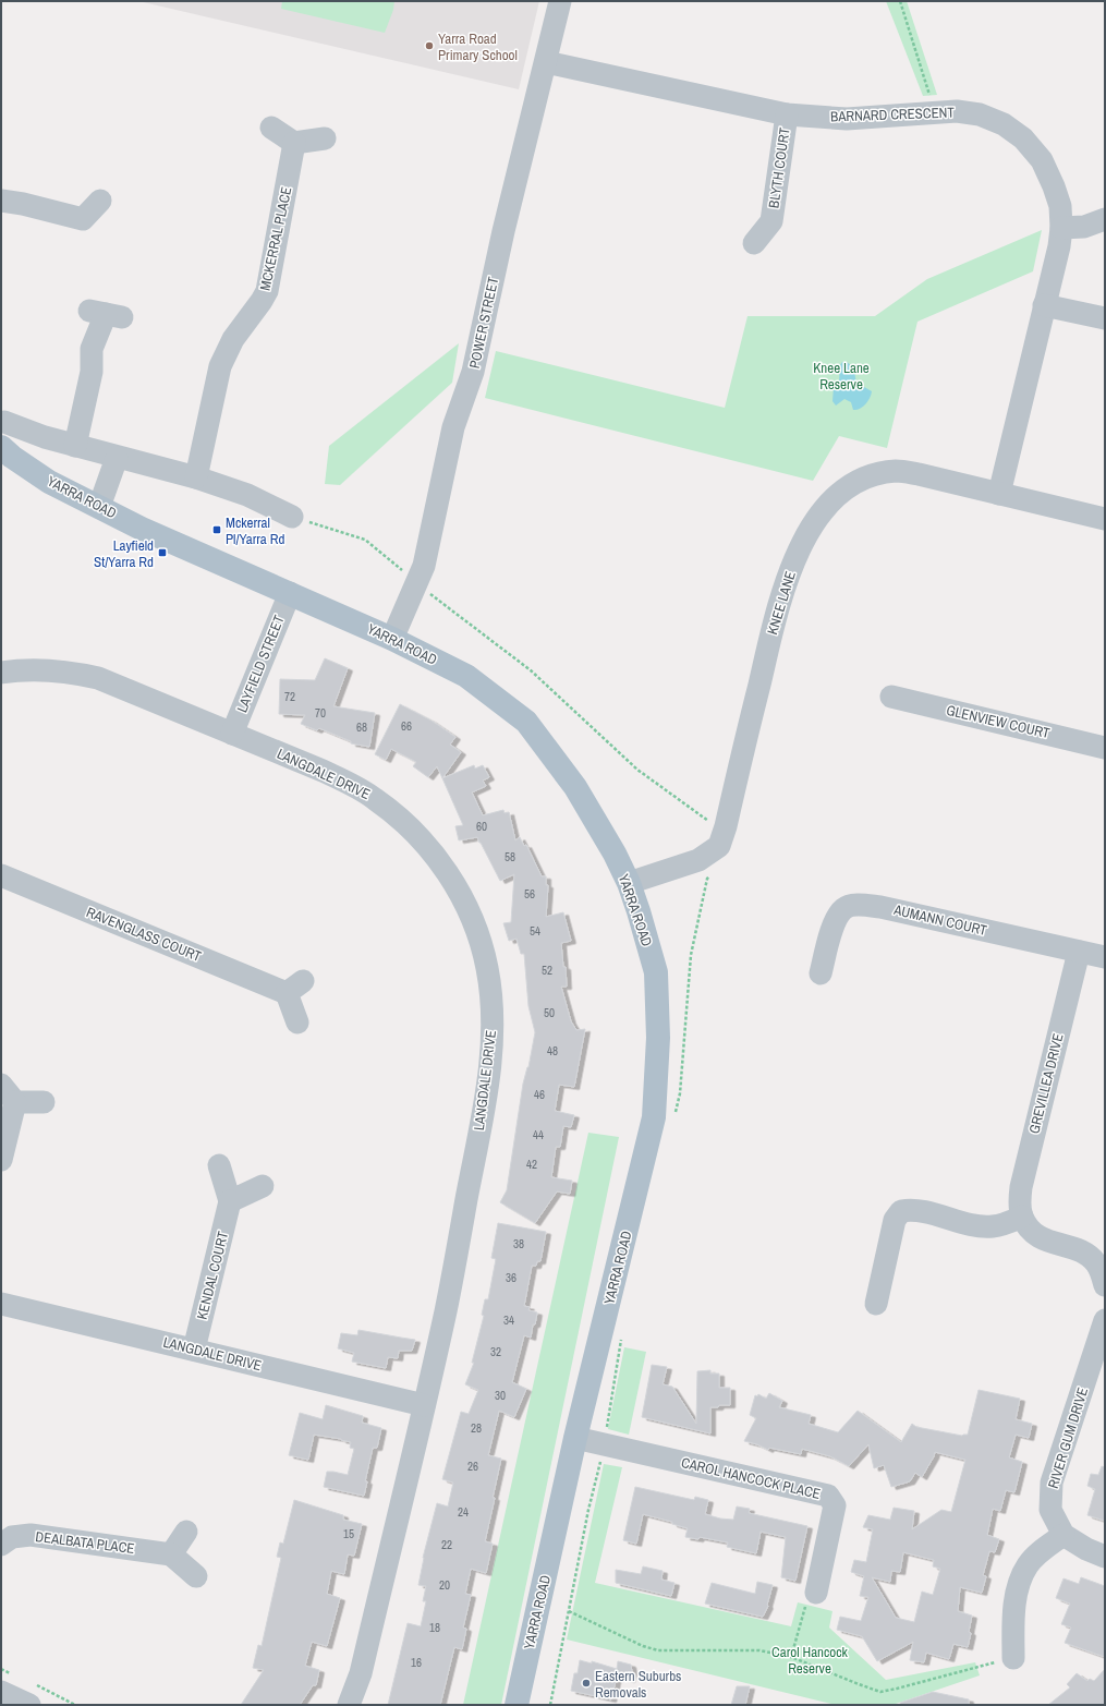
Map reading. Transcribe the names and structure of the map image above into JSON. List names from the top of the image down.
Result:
{
  "streets": {
    "main road": ["YARRA ROAD"],
    "street": [
      "BARNARD CRESCENT",
      "BLYTH COURT",
      "MCKERRAL PLACE",
      "POWER STREET",
      "KNEE LANE",
      "LAYFIELD STREET",
      "GLENVIEW COURT",
      "LANGDALE DRIVE",
      "AUMANN COURT",
      "RAVENGLASS COURT",
      "GREVILLEA DRIVE",
      "KENDAL COURT",
      "RIVER GUM DRIVE",
      "CAROL HANCOCK PLACE",
      "DEALBATA PLACE"
    ]
  },
  "crossings": [
    ["BARNARD CRESCENT", "BLYTH COURT"],
    ["BARNARD CRESCENT", "POWER STREET"],
    ["BARNARD CRESCENT", "KNEE LANE"],
    ["POWER STREET", "YARRA ROAD"],
    ["YARRA ROAD", "KNEE LANE"],
    ["YARRA ROAD", "LAYFIELD STREET"],
    ["YARRA ROAD", "CAROL HANCOCK PLACE"],
    ["LAYFIELD STREET", "LANGDALE DRIVE"],
    ["LANGDALE DRIVE", "KENDAL COURT"],
    ["AUMANN COURT", "GREVILLEA DRIVE"]
  ],
  "parks": ["Knee Lane Reserve", "Carol Hancock Reserve"],
  "places": {
    "other": ["Yarra Road Primary School", "Eastern Suburbs Removals"],
    "transit": ["Mckerral Pl/Yarra Rd", "Layfield St/Yarra Rd"]
  },
  "house_numbers": [
    "72",
    "70",
    "66",
    "68",
    "60",
    "58",
    "56",
    "54",
    "52",
    "50",
    "48",
    "46",
    "44",
    "42",
    "38",
    "36",
    "34",
    "32",
    "30",
    "28",
    "26",
    "24",
    "15",
    "22",
    "20",
    "18",
    "16"
  ]
}
